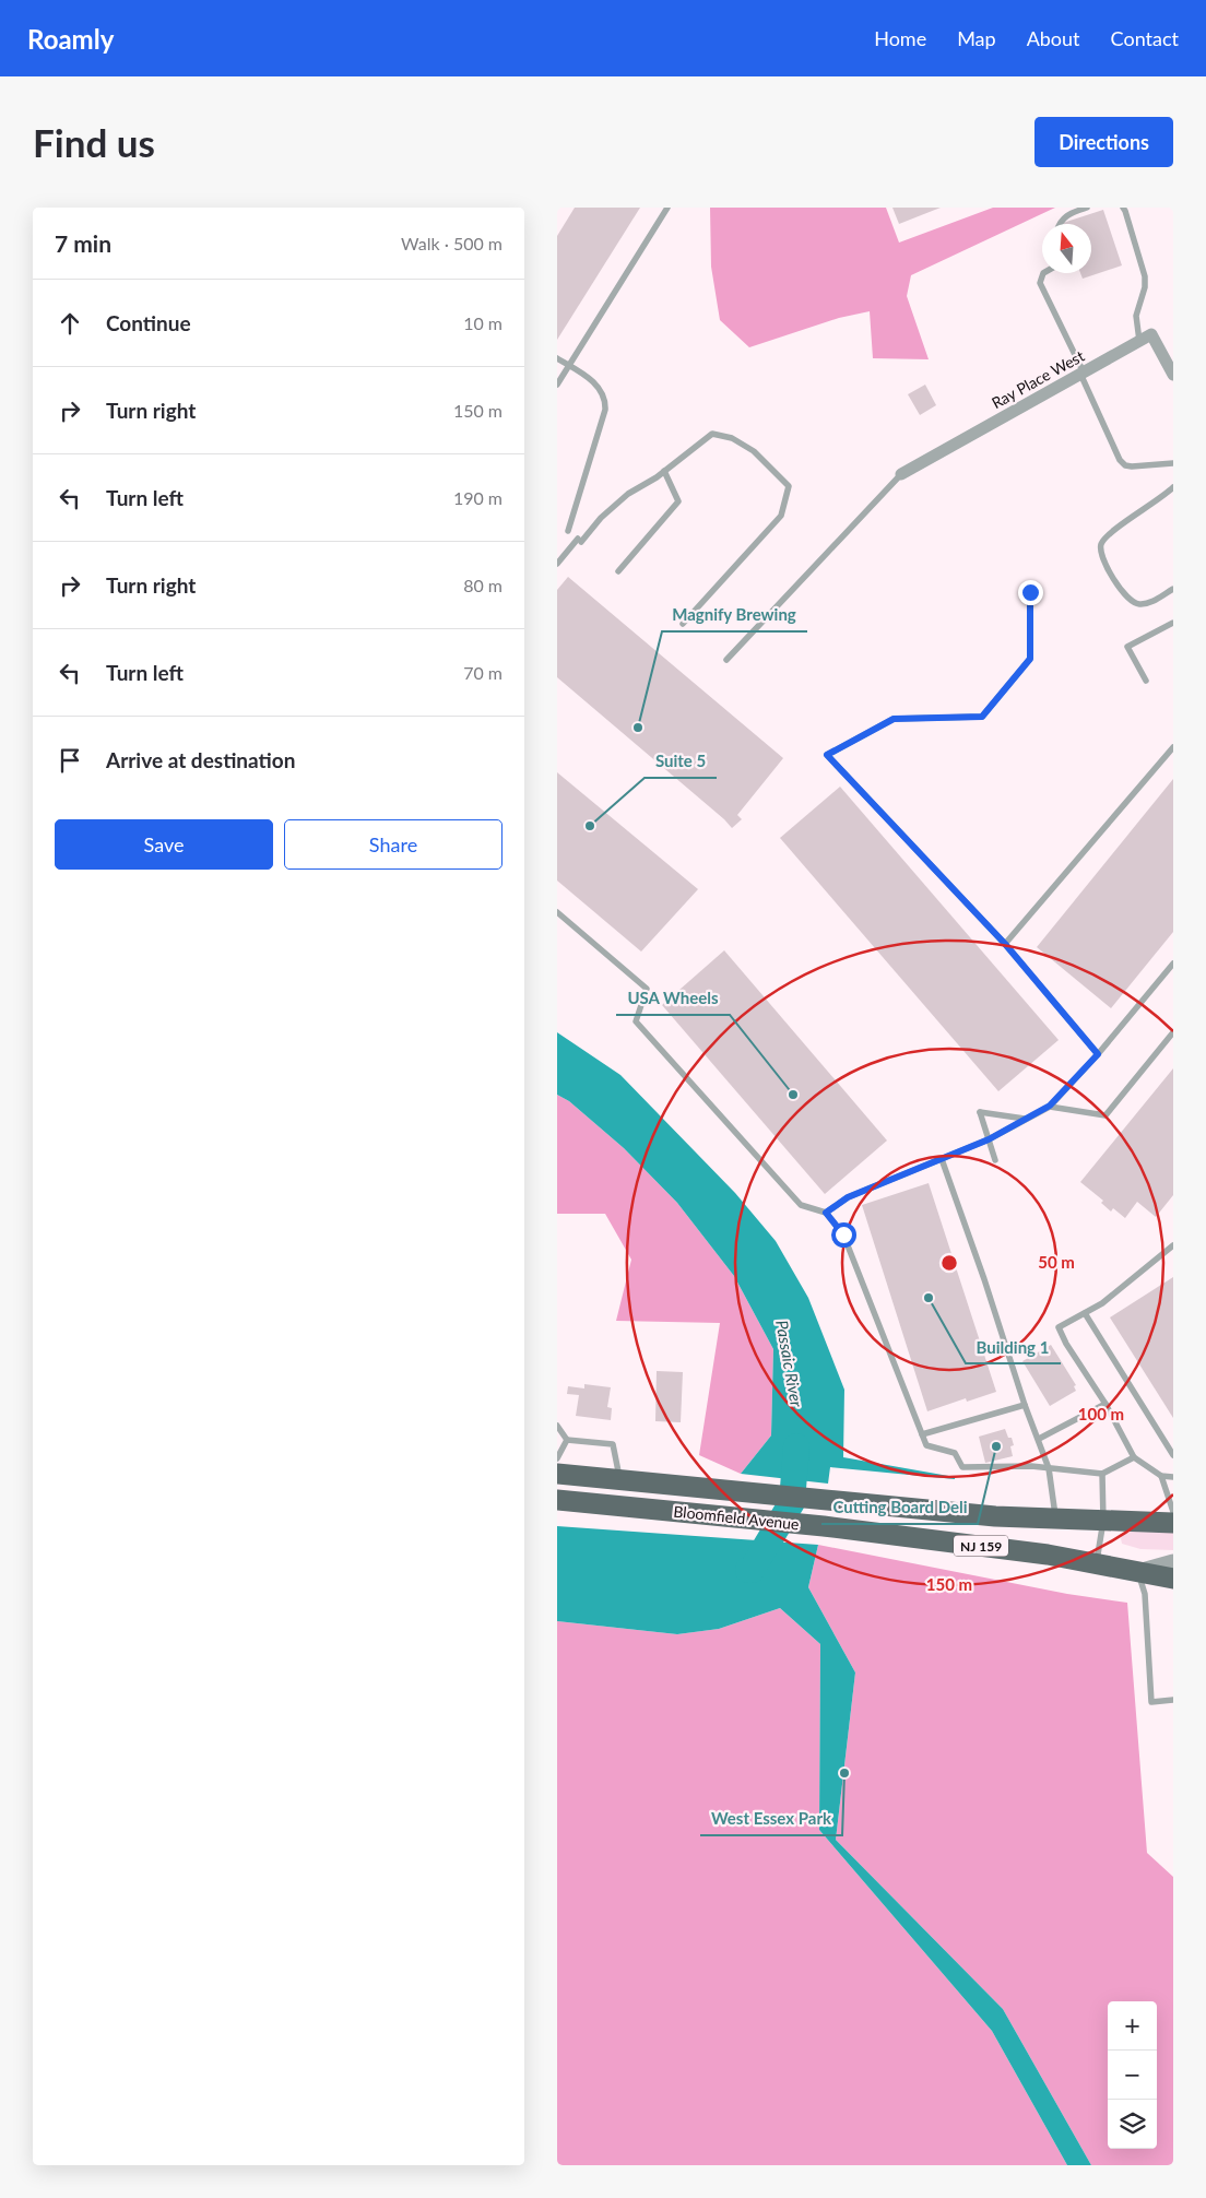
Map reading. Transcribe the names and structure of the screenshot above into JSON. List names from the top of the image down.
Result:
{
  "streets": {
    "main road": ["Bloomfield Avenue", "NJ 159"],
    "street": ["Ray Place West"]
  },
  "crossings": [
    ["Bloomfield Avenue", "NJ 159"]
  ],
  "water": ["Passaic River"],
  "places": [
    "Magnify Brewing",
    "Suite 5",
    "USA Wheels",
    "Building 1",
    "Cutting Board Deli",
    "West Essex Park"
  ],
  "north": "top",
  "page": {
    "header": "Roamly",
    "nav": [
      "Home",
      "Map",
      "About",
      "Contact"
    ],
    "buttons": [
      "Directions",
      ["Save", "Share"]
    ],
    "title": "Find us",
    "heading": ["7 min", "Walk · 500 m"],
    "list": [
      ["Continue", "10 m"],
      ["Turn right", "150 m"],
      ["Turn left", "190 m"],
      ["Turn right", "80 m"],
      ["Turn left", "70 m"],
      "Arrive at destination"
    ],
    "map_buttons": ["+", "−"]
  },
  "rings": ["50 m", "100 m", "150 m"]
}
